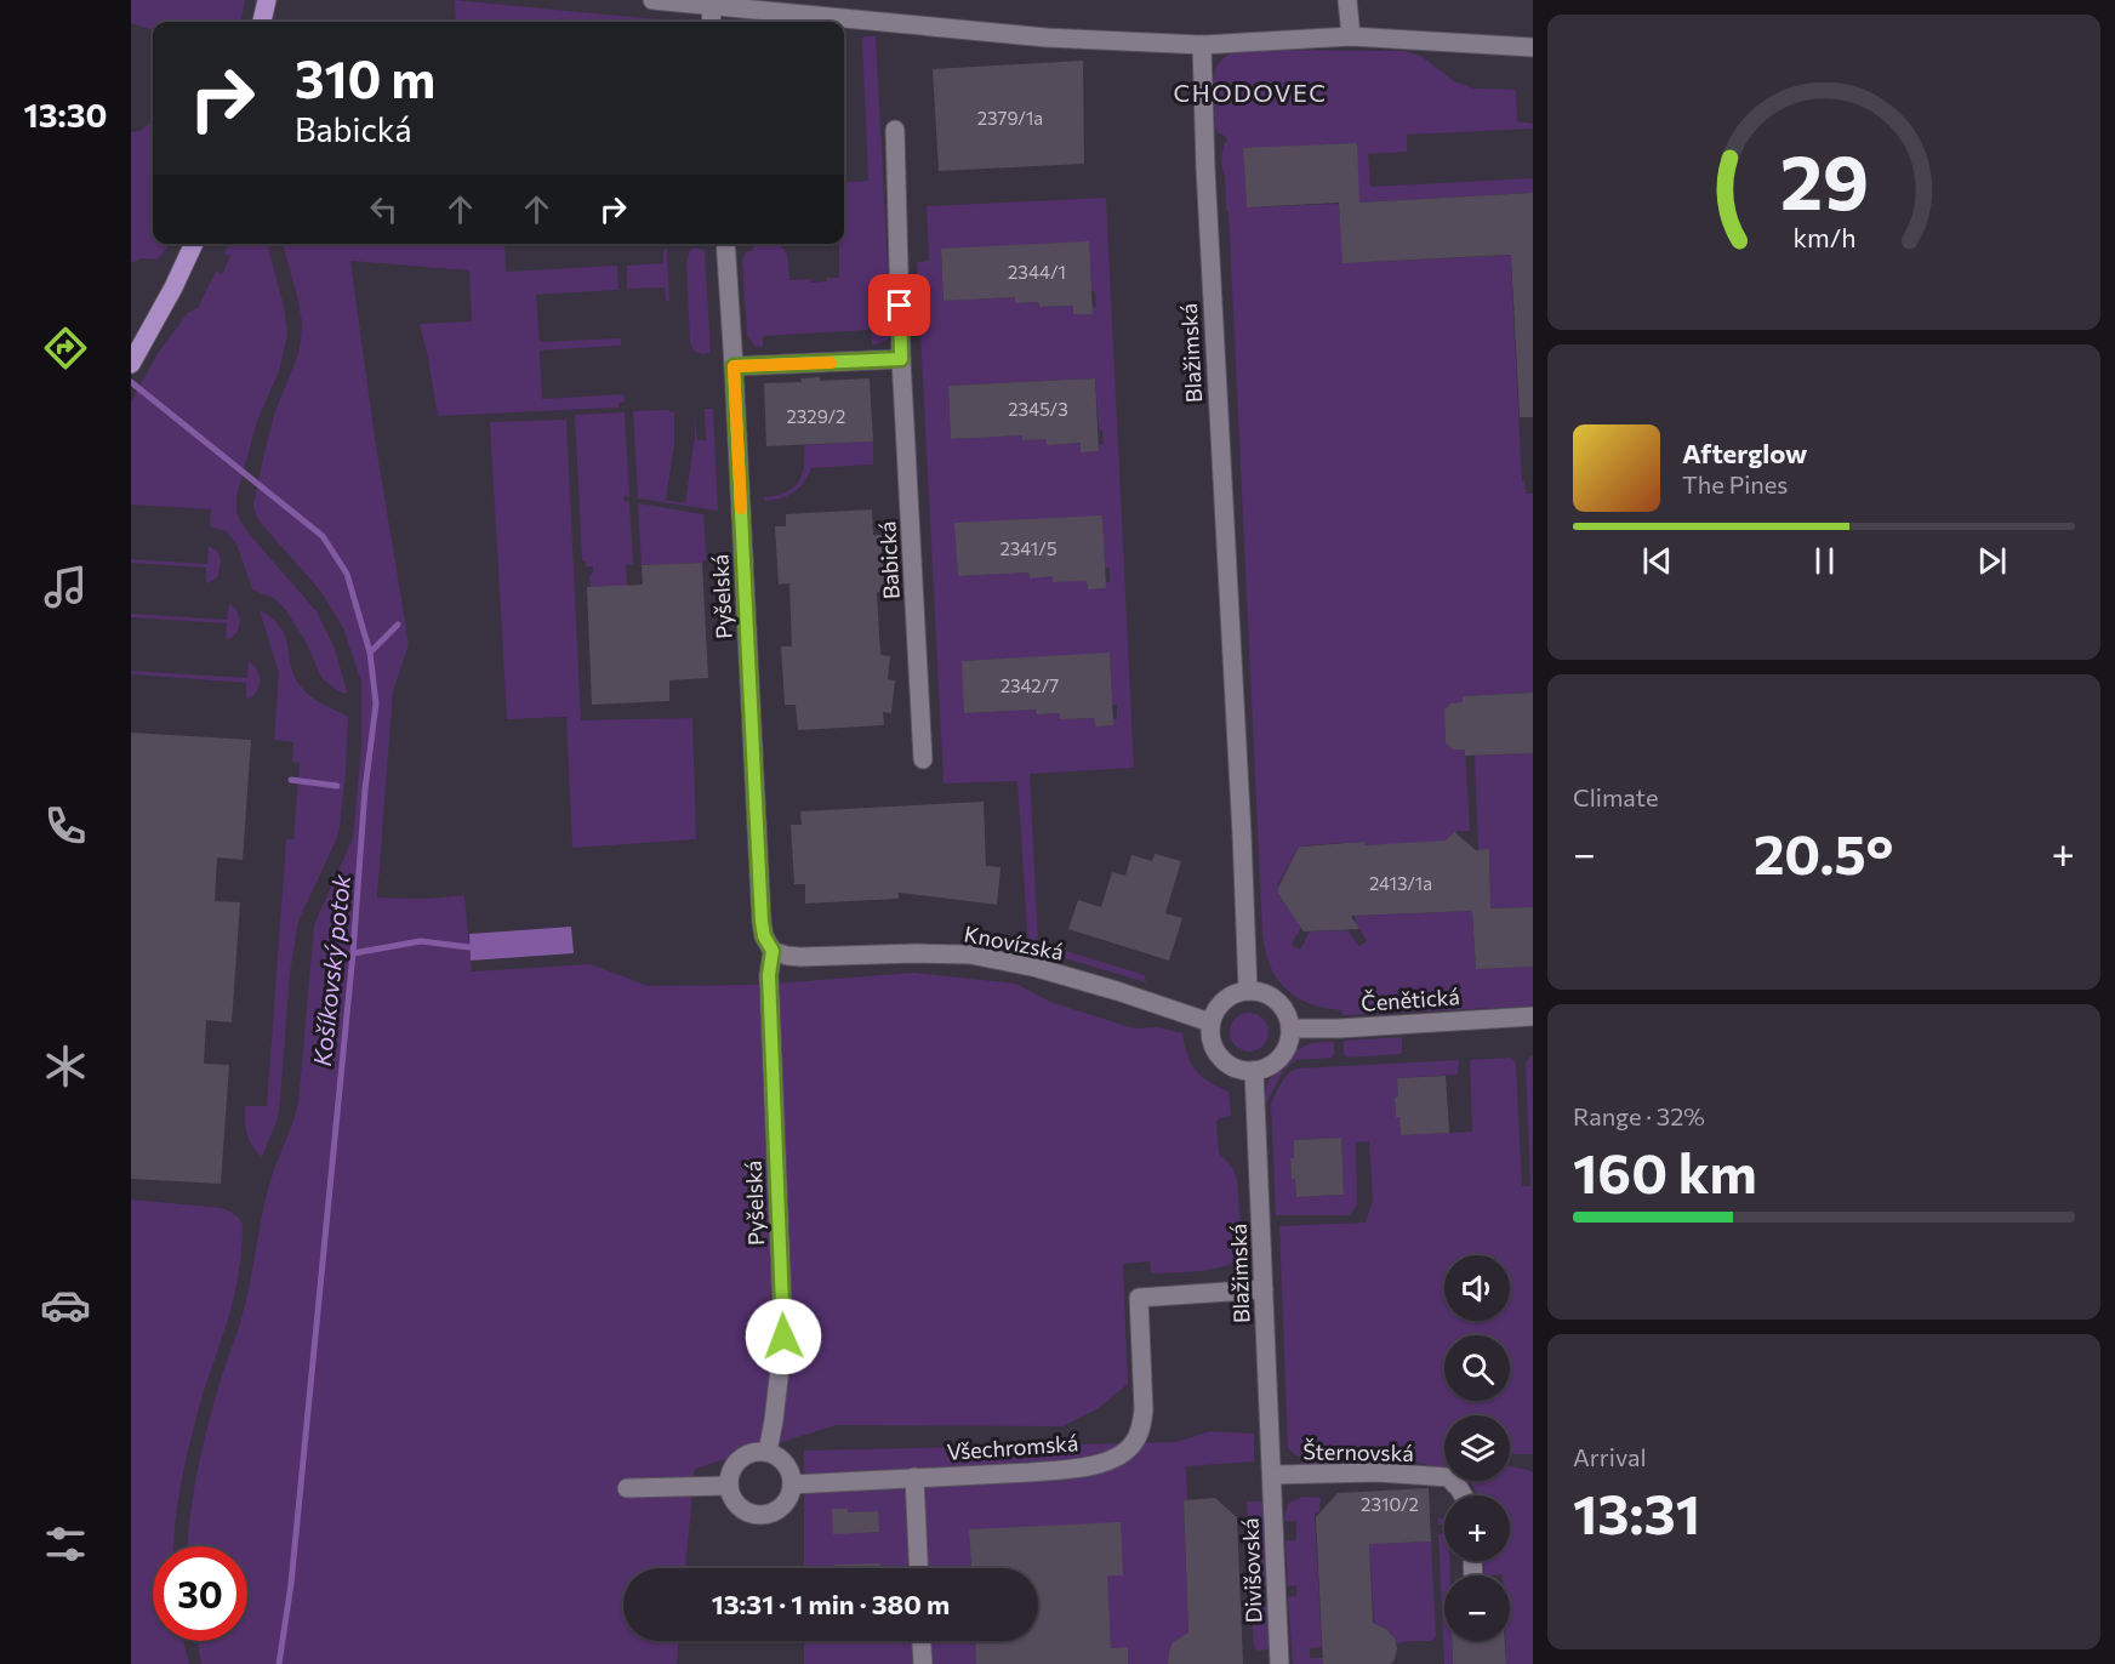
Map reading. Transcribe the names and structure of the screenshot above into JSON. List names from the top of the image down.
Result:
{
  "streets": {
    "street": [
      "Blažimská",
      "Babická",
      "Pyšelská",
      "Knovízská",
      "Čenětická",
      "Všechromská",
      "Šternovská",
      "Divišovská"
    ]
  },
  "crossings": [
    ["Blažimská", "Knovízská"],
    ["Blažimská", "Čenětická"],
    ["Blažimská", "Všechromská"],
    ["Blažimská", "Šternovská"],
    ["Blažimská", "Divišovská"],
    ["Pyšelská", "Knovízská"],
    ["Pyšelská", "Všechromská"],
    ["Knovízská", "Čenětická"],
    ["Šternovská", "Divišovská"]
  ],
  "districts": ["CHODOVEC"],
  "water": ["Košíkovský potok"],
  "house_numbers": [
    "2379/1a",
    "2344/1",
    "2345/3",
    "2329/2",
    "2341/5",
    "2342/7",
    "2413/1a",
    "2310/2"
  ],
  "page": {
    "tabs": "13:30",
    "turn": ["310 m", "Babická"],
    "song": ["Afterglow", "The Pines"],
    "tile": [
      "Climate",
      ["Range · 32%", "160 km"],
      ["Arrival", "13:31"]
    ],
    "heat": ["−", "20.5°", "+"],
    "map_buttons": ["+", "−"],
    "limit": "30",
    "trip": "13:31 · 1 min · 380 m",
    "gauge": ["29", "km/h"]
  }
}
